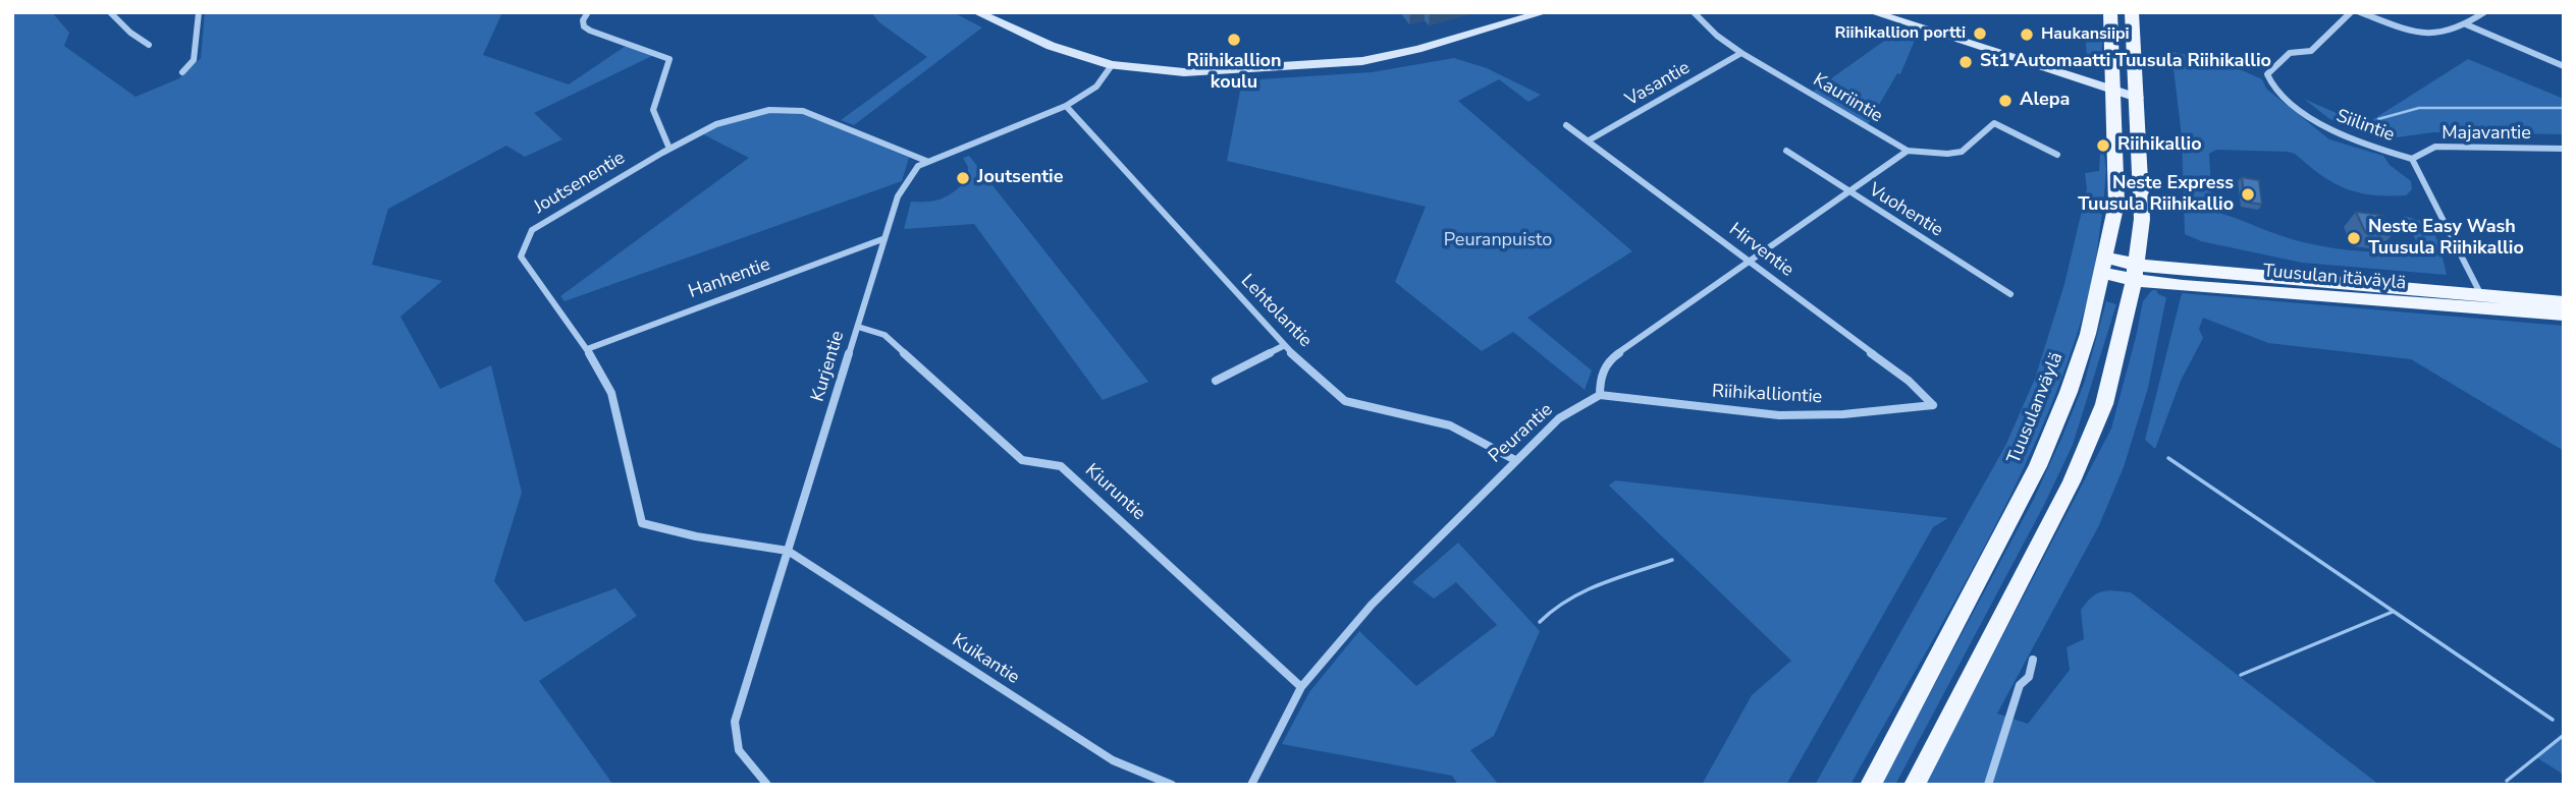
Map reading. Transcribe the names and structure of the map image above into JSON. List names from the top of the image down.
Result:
{
  "streets": {
    "main road": ["Tuusulan itäväylä", "Tuusulanväylä"],
    "street": [
      "Vasantie",
      "Kauriintie",
      "Siilintie",
      "Majavantie",
      "Joutsenentie",
      "Vuohentie",
      "Hirventie",
      "Hanhentie",
      "Lehtolantie",
      "Kurjentie",
      "Riihikalliontie",
      "Peurantie",
      "Kiuruntie",
      "Kuikantie"
    ]
  },
  "crossings": [
    ["Vasantie", "Kauriintie"],
    ["Vasantie", "Hirventie"],
    ["Siilintie", "Majavantie"],
    ["Siilintie", "Tuusulan itäväylä"],
    ["Joutsenentie", "Hanhentie"],
    ["Joutsenentie", "Kurjentie"],
    ["Joutsenentie", "Kuikantie"],
    ["Hirventie", "Riihikalliontie"],
    ["Tuusulan itäväylä", "Tuusulanväylä"],
    ["Hanhentie", "Kurjentie"],
    ["Lehtolantie", "Kurjentie"],
    ["Lehtolantie", "Peurantie"],
    ["Kurjentie", "Kiuruntie"],
    ["Kurjentie", "Kuikantie"],
    ["Riihikalliontie", "Peurantie"],
    ["Peurantie", "Kiuruntie"]
  ],
  "parks": ["Peuranpuisto"],
  "places": [
    "Riihikallion portti",
    "Haukansiipi",
    "Riihikallion koulu",
    "St1 Automaatti Tuusula Riihikallio",
    "Alepa",
    "Riihikallio",
    "Joutsentie",
    "Neste Express Tuusula Riihikallio",
    "Neste Easy Wash Tuusula Riihikallio"
  ]
}
